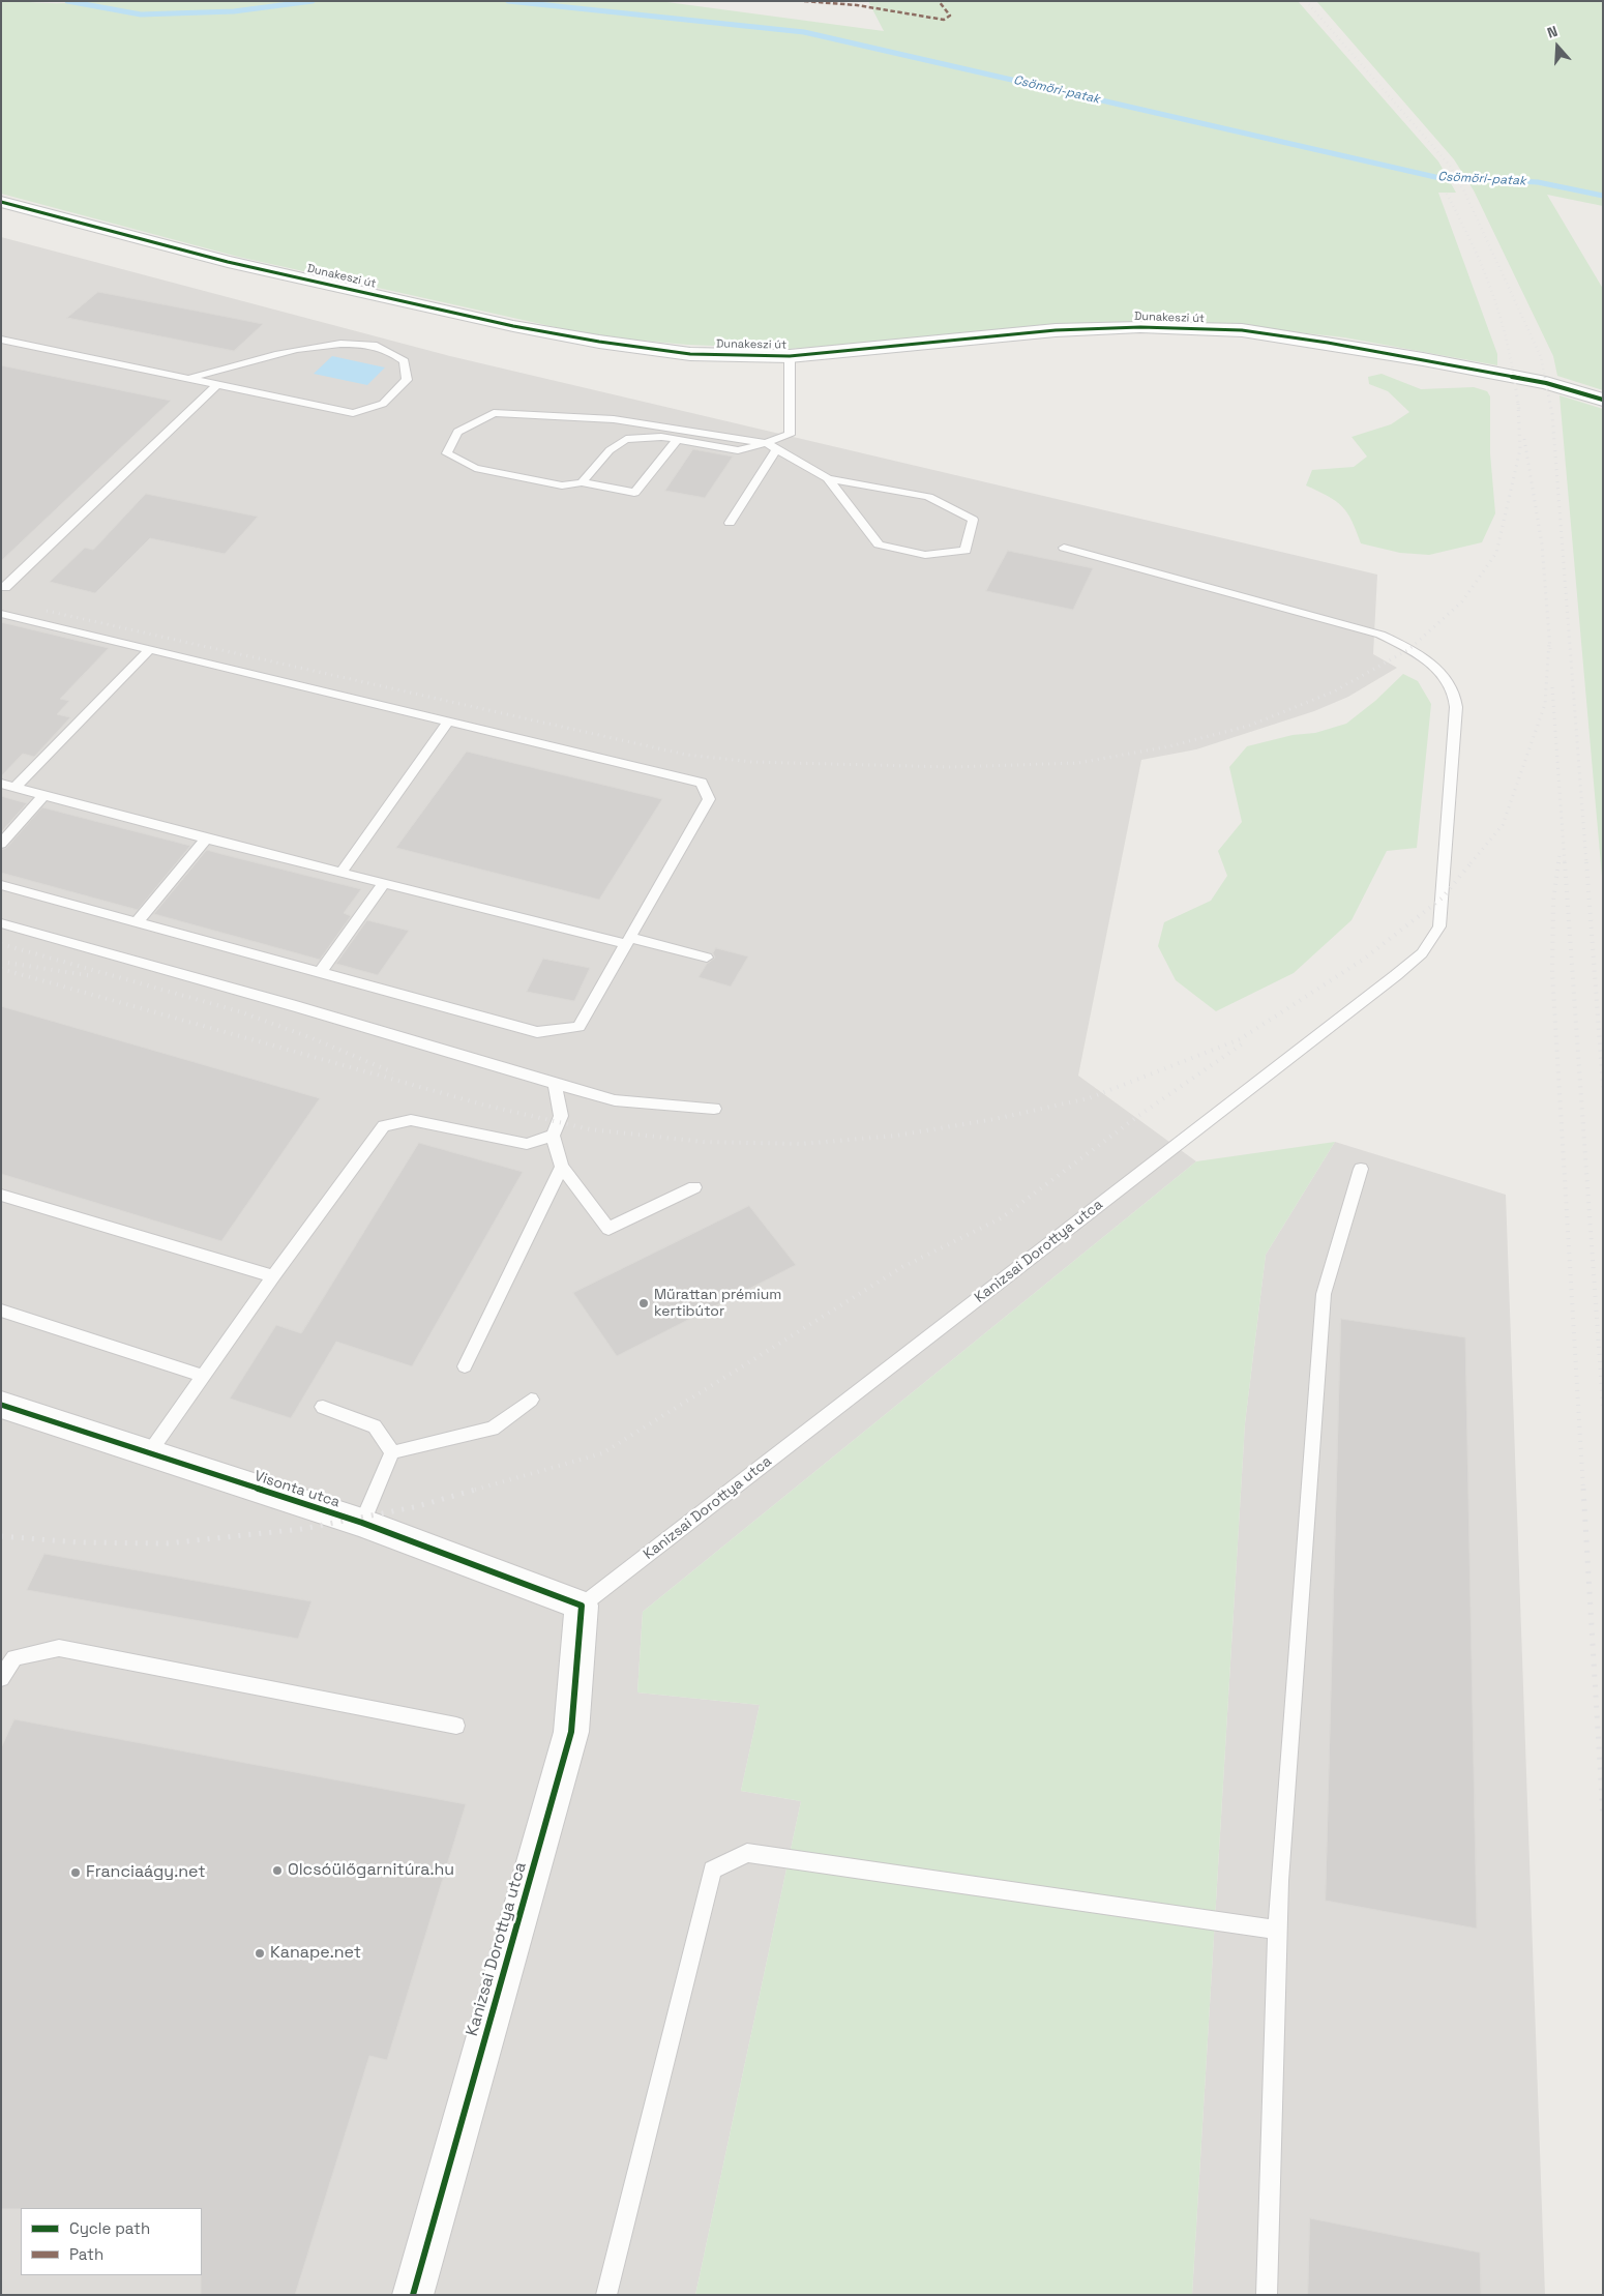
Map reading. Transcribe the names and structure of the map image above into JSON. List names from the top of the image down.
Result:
{
  "streets": {
    "street": ["Dunakeszi út", "Kanizsai Dorottya utca", "Visonta utca"]
  },
  "crossings": [
    ["Kanizsai Dorottya utca", "Visonta utca"]
  ],
  "water": ["Csömöri-patak"],
  "places": [
    "Műrattan prémium kertibútor",
    "Olcsóülőgarnitúra.hu",
    "Franciaágy.net",
    "Kanape.net"
  ],
  "legend": ["Cycle path", "Path"],
  "north": "top"
}
